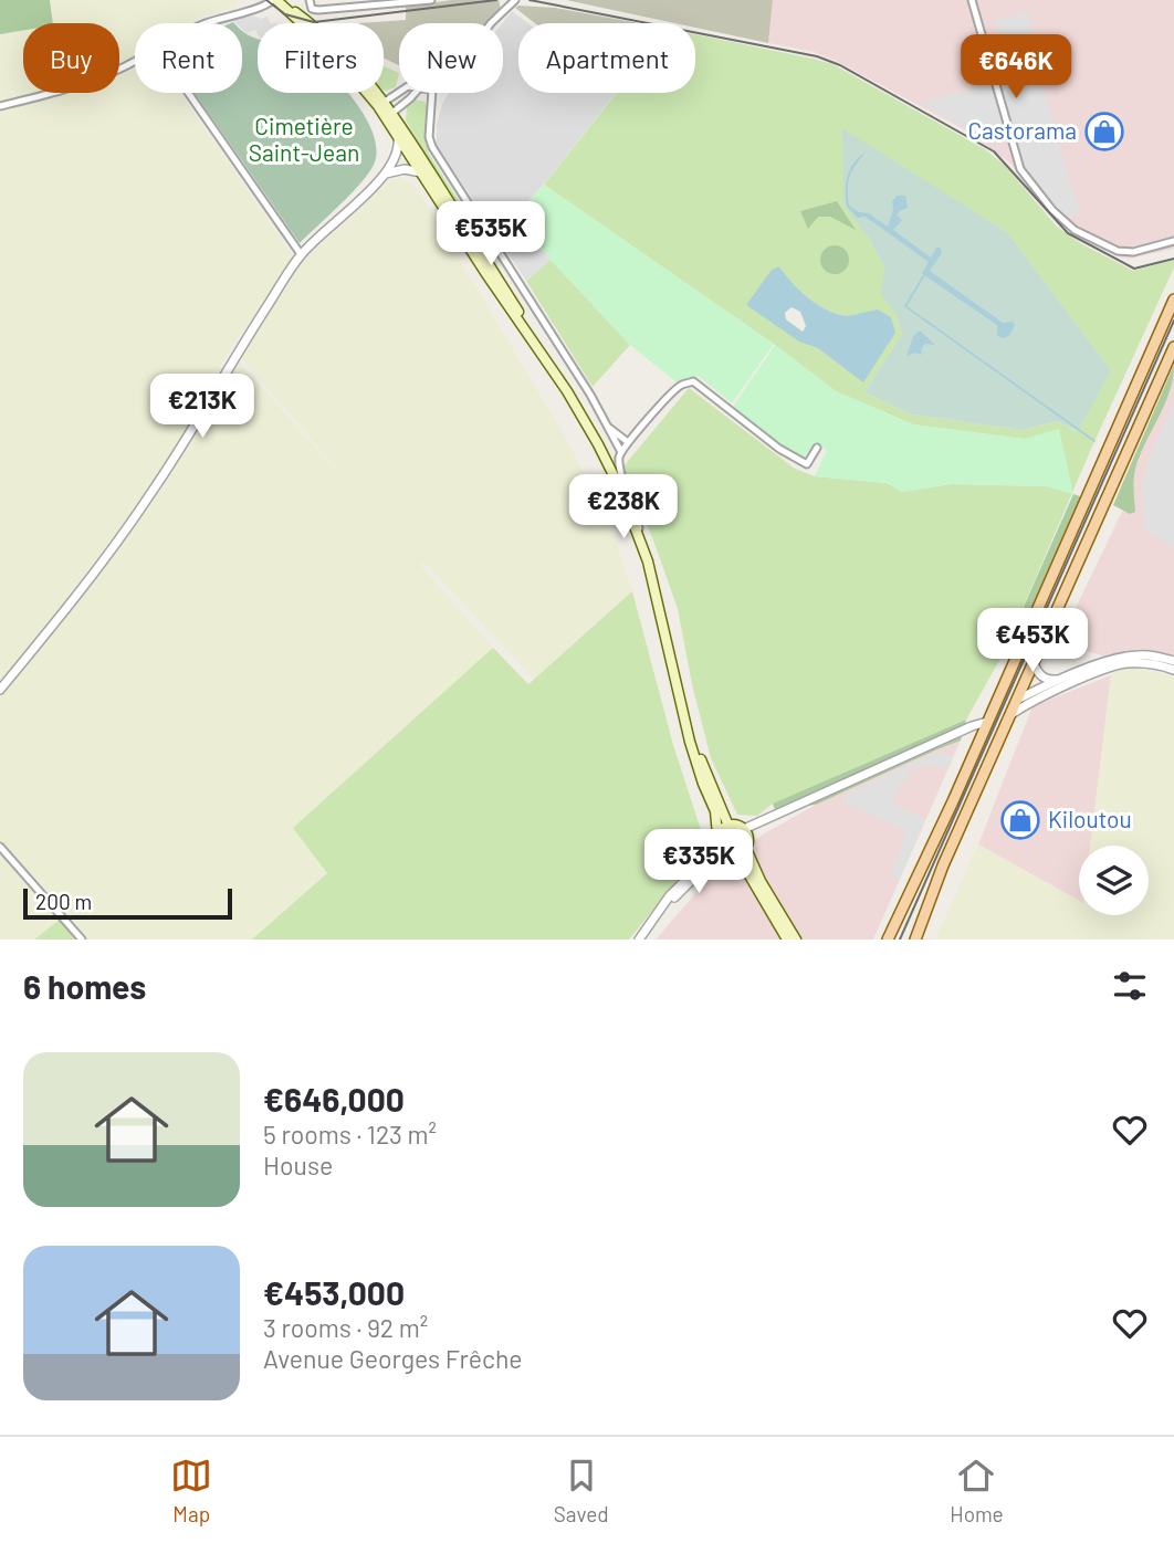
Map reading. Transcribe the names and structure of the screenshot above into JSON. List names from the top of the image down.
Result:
{
  "parks": ["Cimetière Saint-Jean"],
  "places": {
    "shop": ["Castorama", "Kiloutou"]
  },
  "scale_bar": "200 m",
  "page": {
    "chip": [
      "Buy",
      "Rent",
      "Filters",
      "New",
      "Apartment"
    ],
    "price": [
      "€646K",
      "€535K",
      "€213K",
      "€238K",
      "€453K",
      "€335K"
    ],
    "scale": "200 m",
    "heading": "6 homes",
    "list": [
      {
        "name": "€646,000",
        "note": "5 rooms · 123 m² · House"
      },
      {
        "name": "€453,000",
        "note": "3 rooms · 92 m² · Avenue Georges Frêche"
      }
    ],
    "tabs": ["Map", "Saved", "Home"]
  }
}
